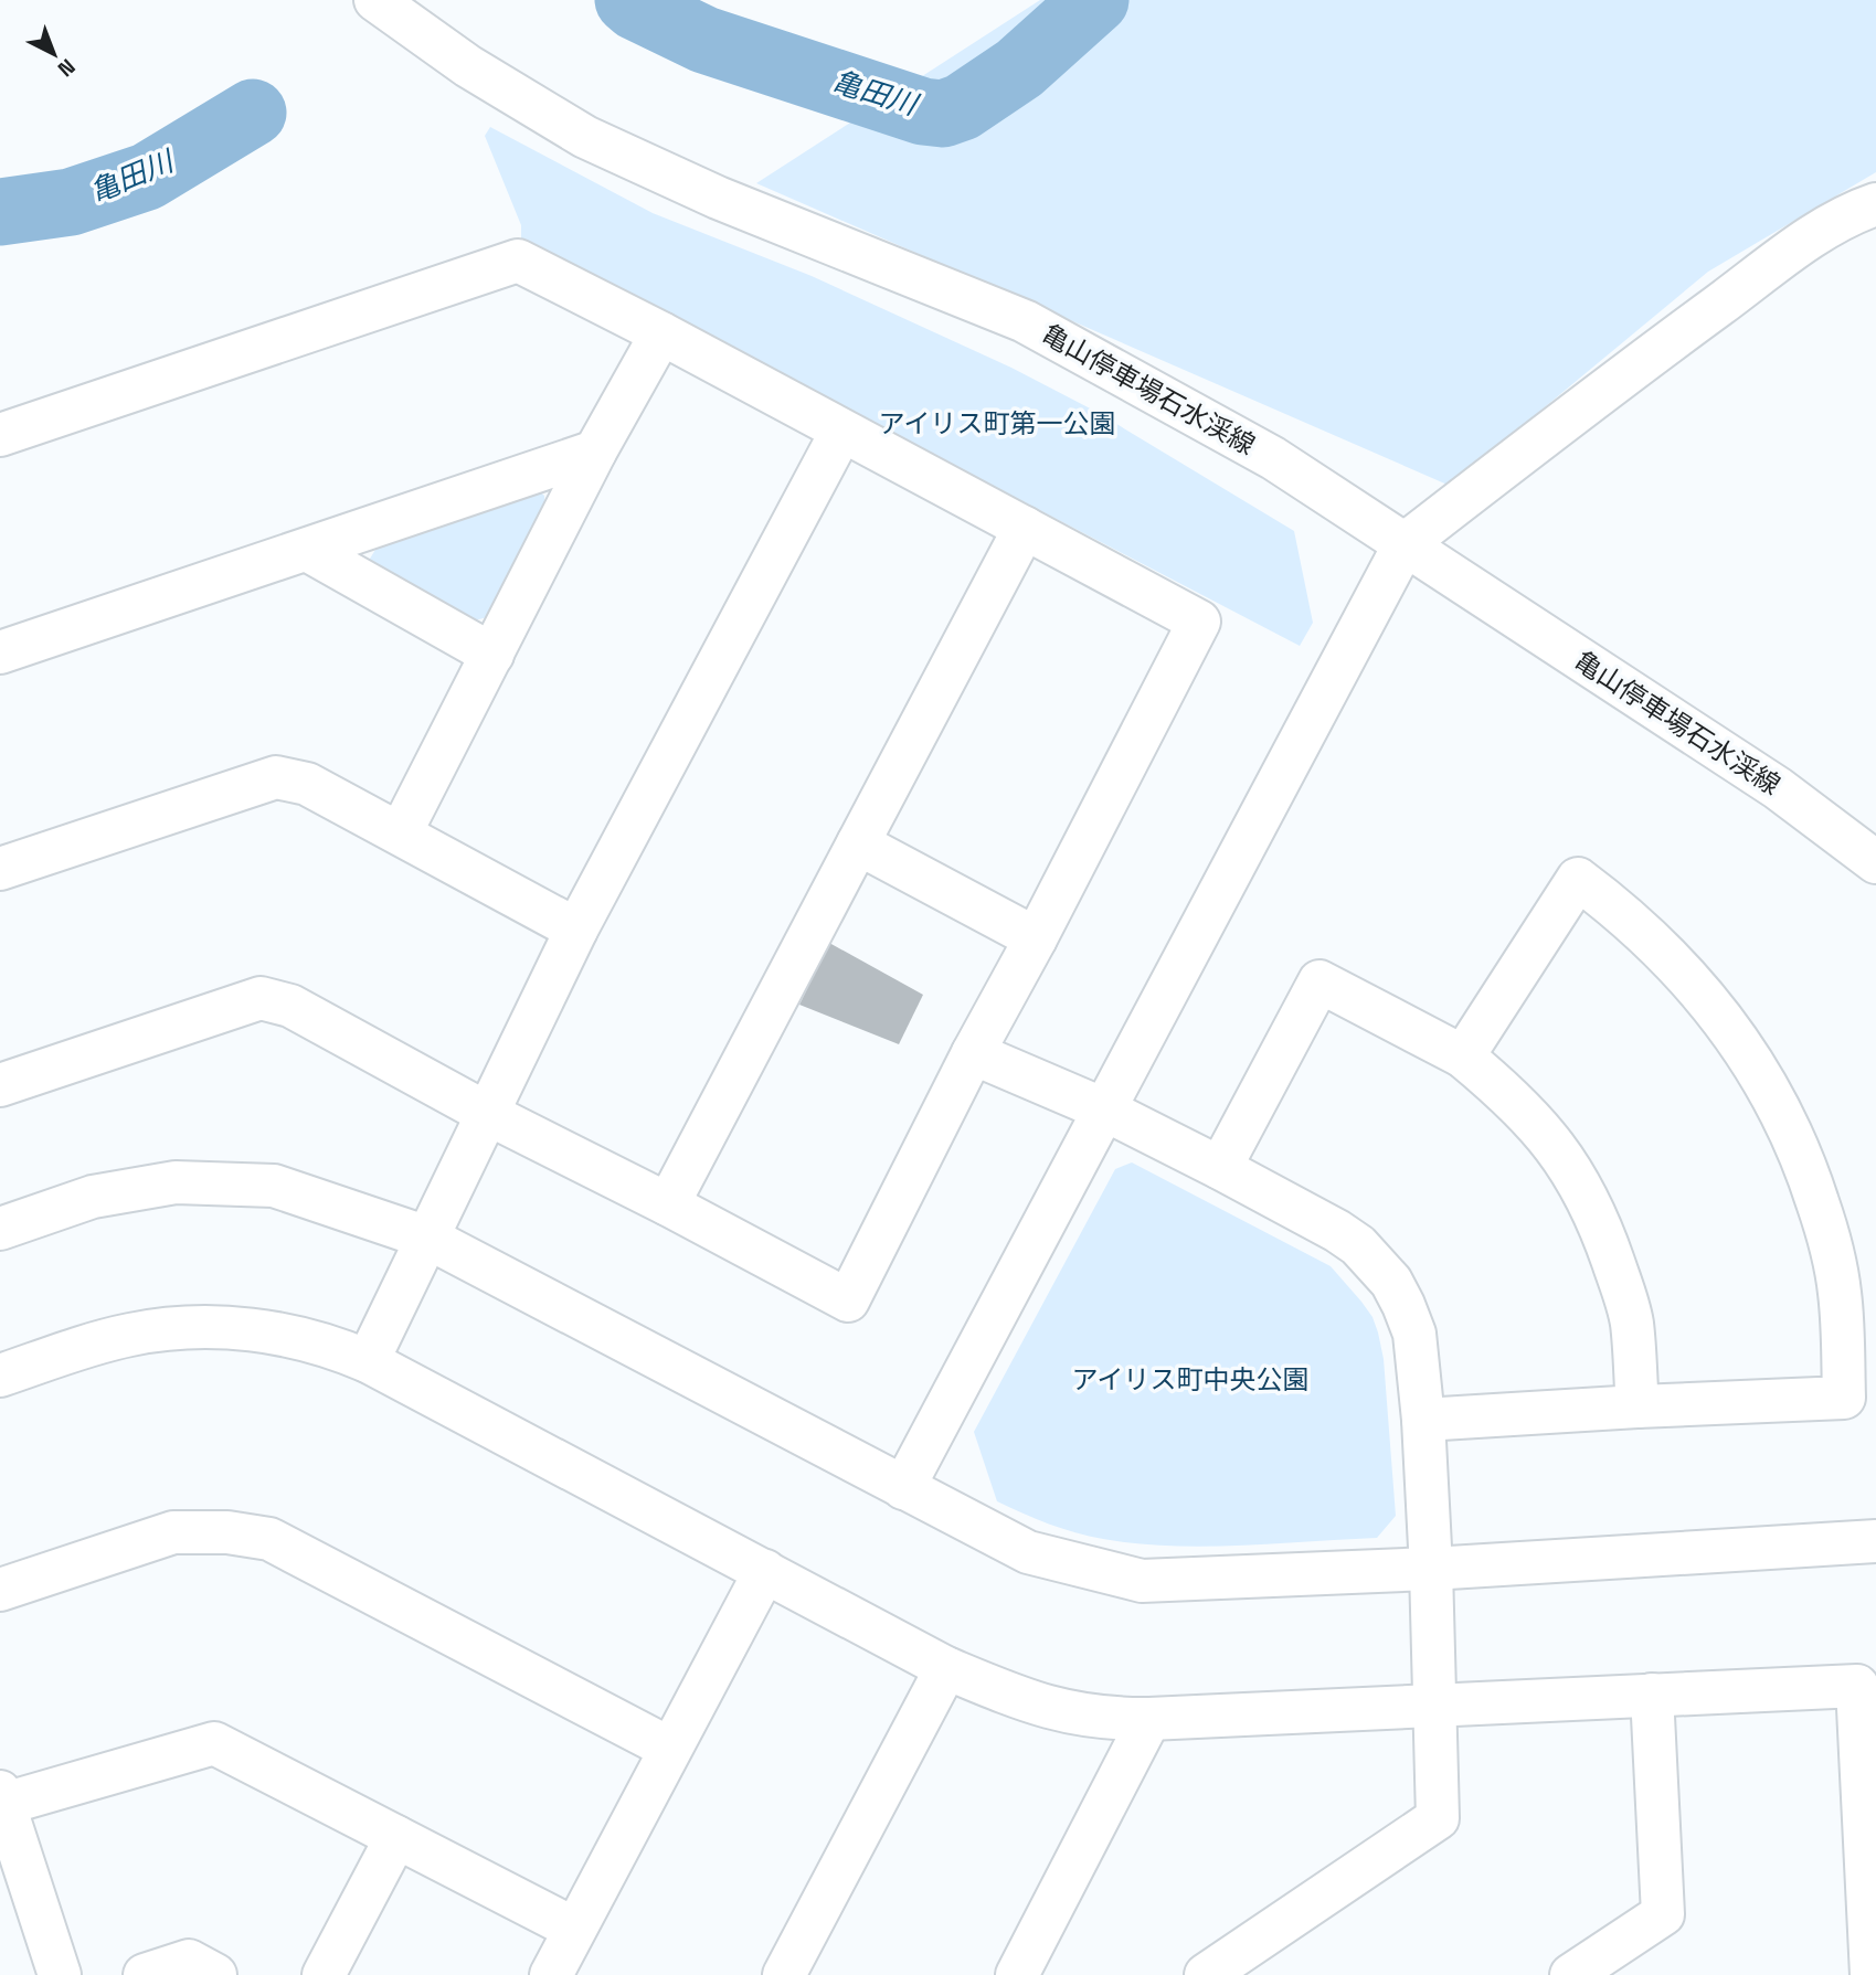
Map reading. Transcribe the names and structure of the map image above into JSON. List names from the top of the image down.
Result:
{
  "streets": {
    "street": ["亀山停車場石水渓線"]
  },
  "water": ["亀田川"],
  "parks": ["アイリス町第一公園", "アイリス町中央公園"],
  "north": "bottom right"
}
